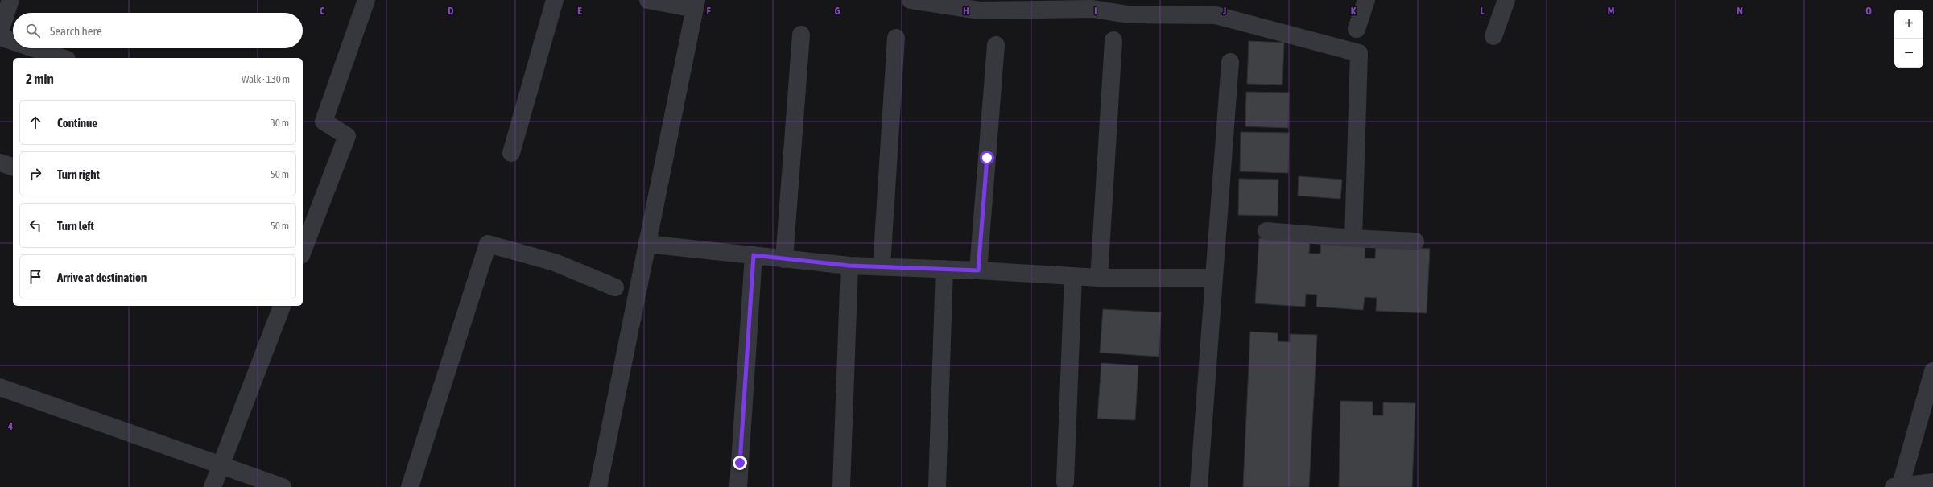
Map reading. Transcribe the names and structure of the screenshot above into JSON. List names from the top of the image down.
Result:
{
  "page": {
    "map_buttons": ["+", "−"],
    "search": "Search here",
    "heading": ["2 min", "Walk · 130 m"],
    "list": [
      ["Continue", "30 m"],
      ["Turn right", "50 m"],
      ["Turn left", "50 m"],
      "Arrive at destination"
    ]
  },
  "grid": {
    "columns": [
      "C",
      "D",
      "E",
      "F",
      "G",
      "H",
      "I",
      "J",
      "K",
      "L",
      "M",
      "N",
      "O"
    ],
    "rows": ["4"]
  }
}
